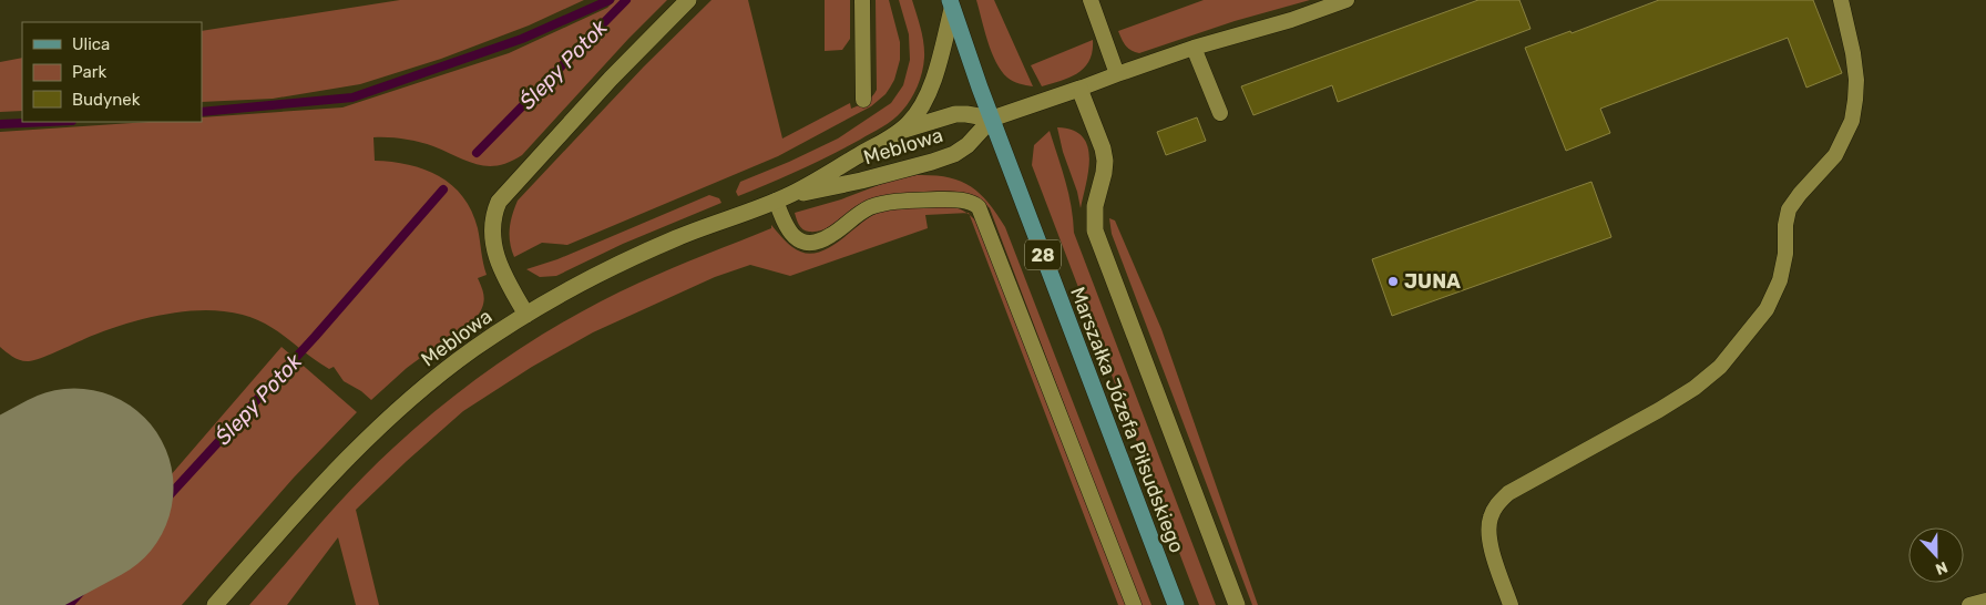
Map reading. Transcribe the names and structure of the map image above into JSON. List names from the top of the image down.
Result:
{
  "streets": {
    "main road": ["28", "Marszałka Józefa Piłsudskiego"],
    "street": ["Meblowa"]
  },
  "crossings": [
    ["Meblowa", "Marszałka Józefa Piłsudskiego"]
  ],
  "water": ["Ślepy Potok"],
  "places": ["JUNA"],
  "legend": ["Ulica", "Park", "Budynek"],
  "north": "bottom"
}
